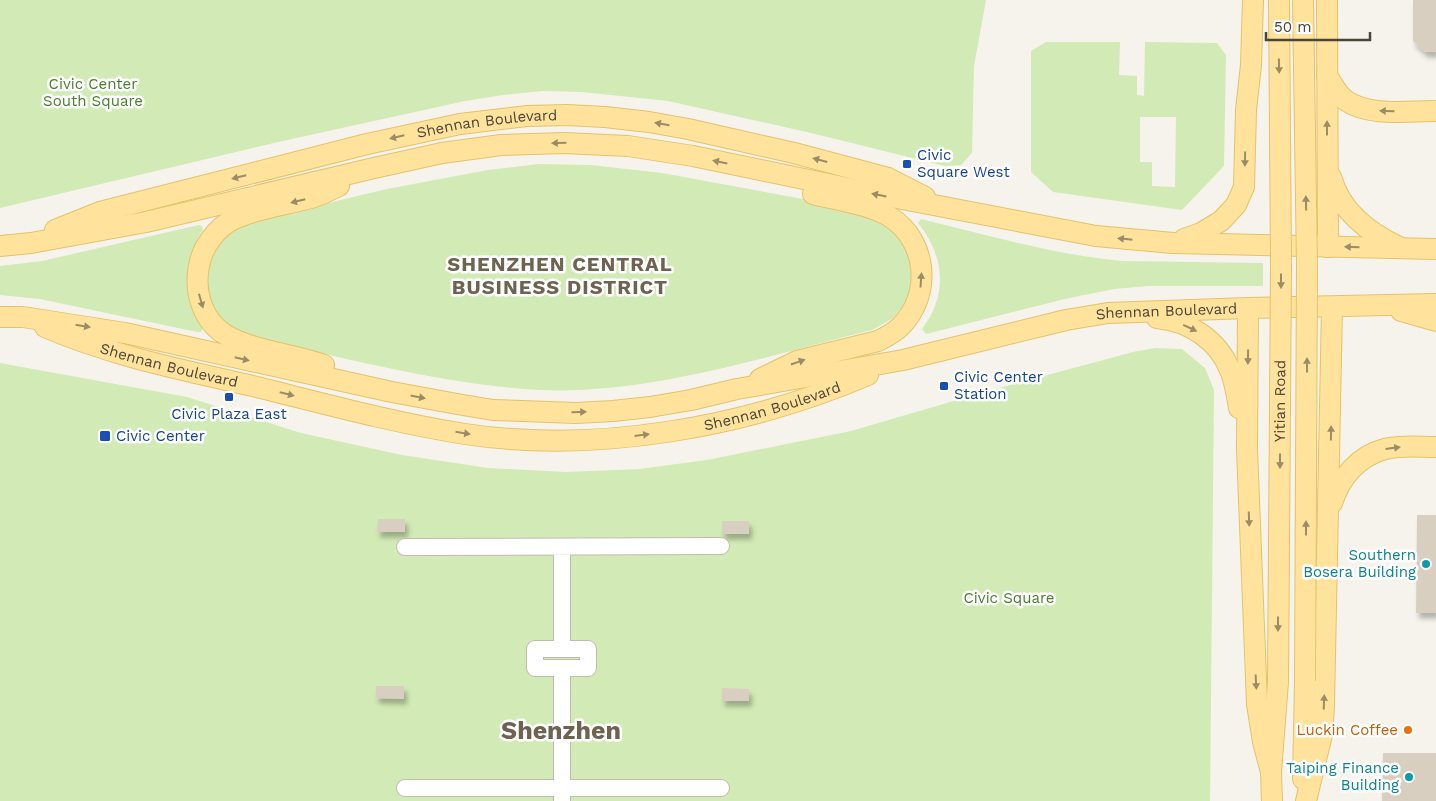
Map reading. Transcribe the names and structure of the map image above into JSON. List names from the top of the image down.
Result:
{
  "streets": {
    "main road": ["Shennan Boulevard", "Yitian Road"]
  },
  "districts": ["SHENZHEN CENTRAL BUSINESS DISTRICT", "Shenzhen"],
  "parks": ["Civic Center South Square", "Civic Square"],
  "places": {
    "transit": [
      "Civic Square West",
      "Civic Center Station",
      "Civic Plaza East",
      "Civic Center"
    ],
    "other": ["Southern Bosera Building", "Luckin Coffee", "Taiping Finance Building"]
  },
  "scale_bar": "50 m"
}
